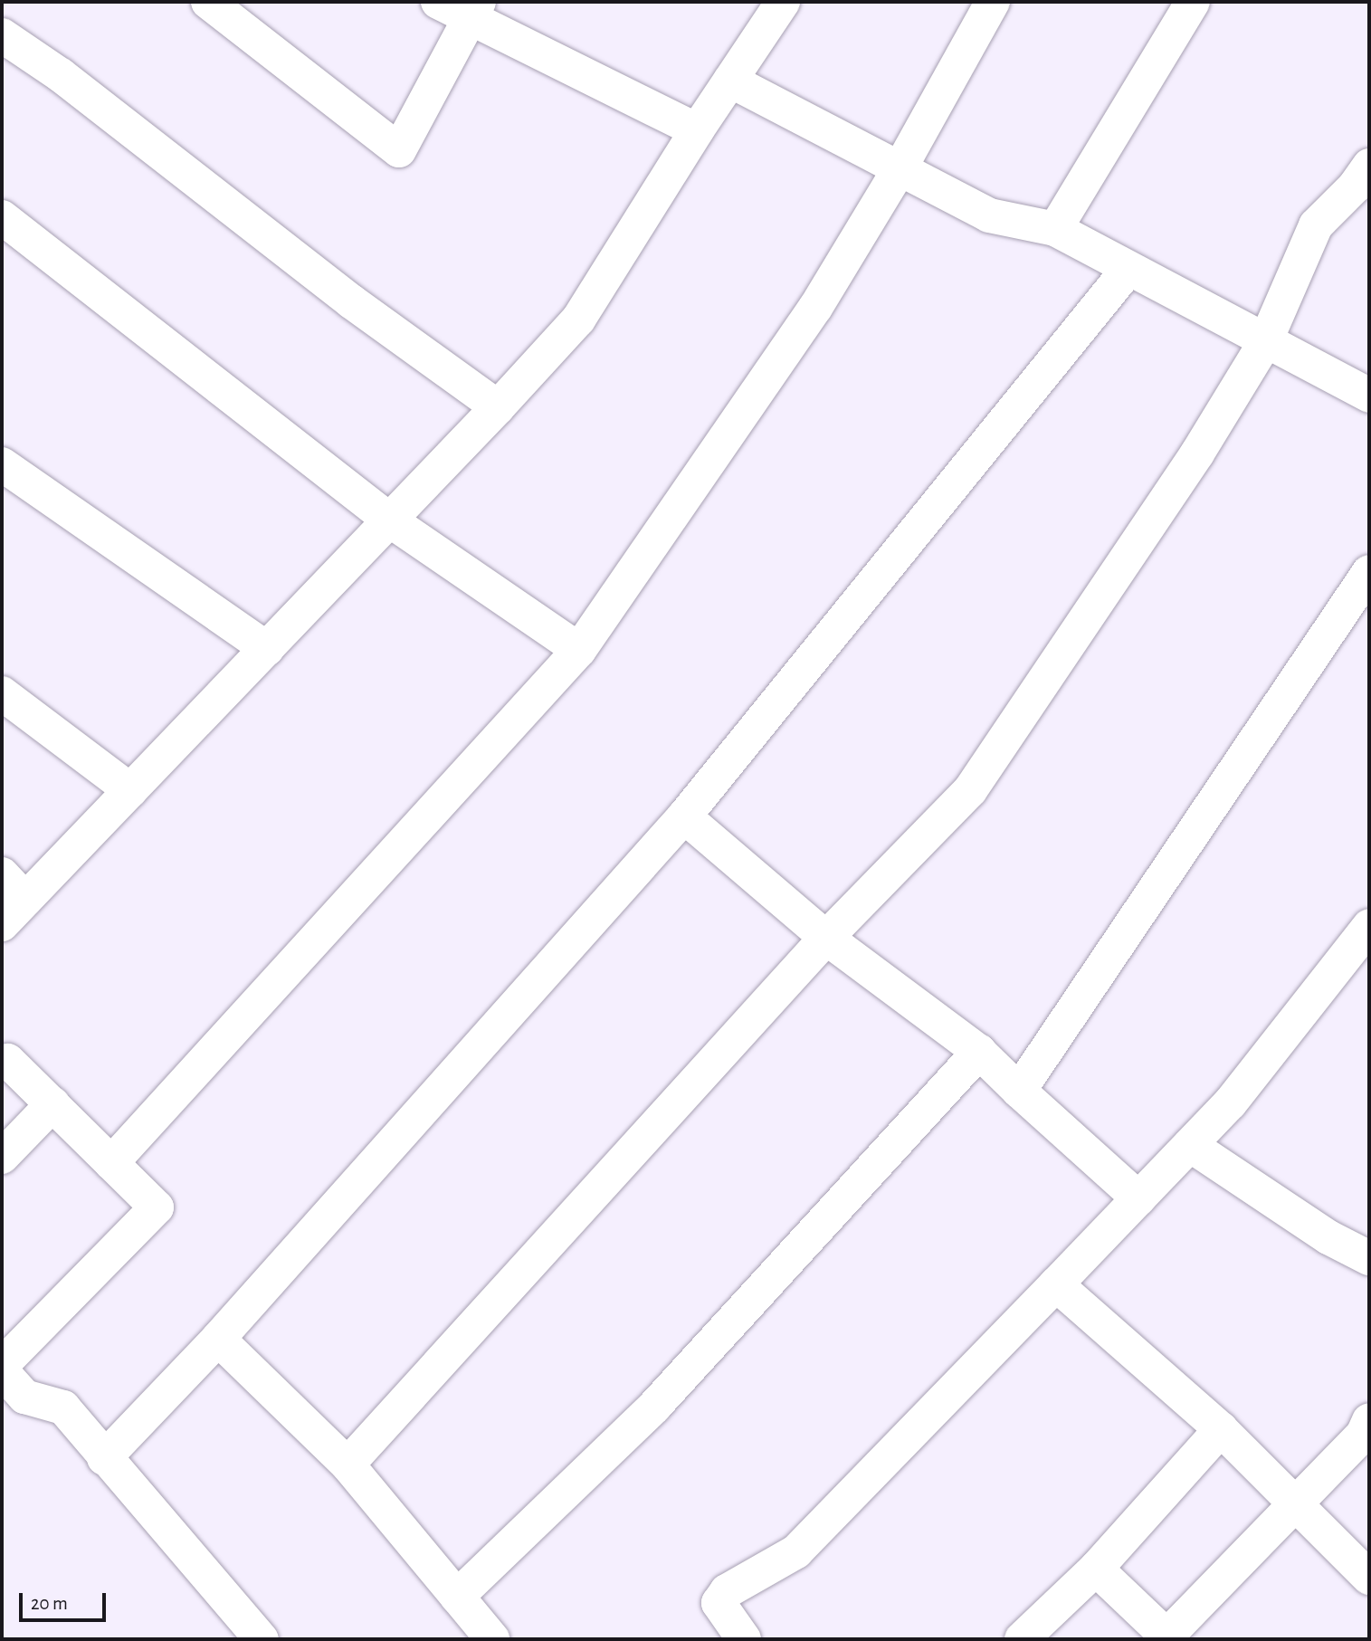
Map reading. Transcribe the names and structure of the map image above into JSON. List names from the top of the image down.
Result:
{
  "scale_bar": "20 m"
}
